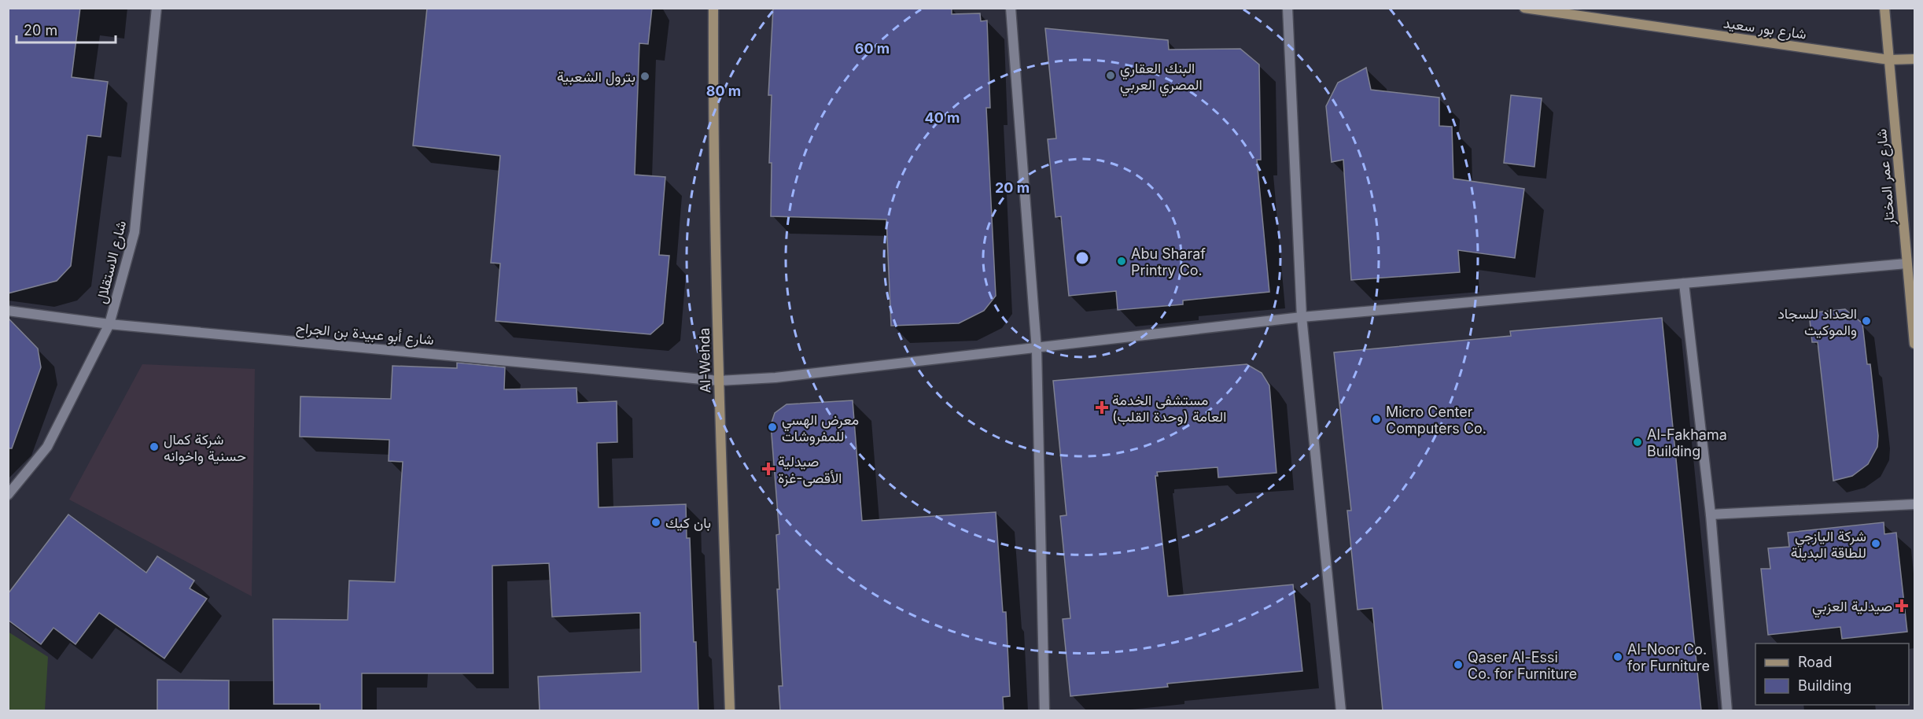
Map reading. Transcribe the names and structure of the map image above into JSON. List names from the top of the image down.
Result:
{
  "streets": {
    "main road": ["شارع بور سعيد", "شارع عمر المختار", "Al-Wehda"],
    "street": ["شارع الاستقلال", "شارع أبو عبيدة بن الجراح"]
  },
  "crossings": [
    ["شارع بور سعيد", "شارع عمر المختار"],
    ["شارع عمر المختار", "شارع أبو عبيدة بن الجراح"],
    ["شارع الاستقلال", "شارع أبو عبيدة بن الجراح"],
    ["شارع أبو عبيدة بن الجراح", "Al-Wehda"]
  ],
  "places": {
    "other": [
      "البنك العقاري المصري العربي",
      "بترول الشعبية",
      "Abu Sharaf Printry Co.",
      "الحداد للسجاد والموكيت",
      "Micro Center Computers Co.",
      "معرض الهسي للمفروشات",
      "Al-Fakhama Building",
      "شركة كمال حسنية واخوانه",
      "بان كيك",
      "شركة اليازجي للطاقة البديلة",
      "Al-Noor Co. for Furniture",
      "Qaser Al-Essi Co. for Furniture"
    ],
    "health": ["مستشفى الخدمة العامة (وحدة القلب)", "صيدلية الأقصى-غزة", "صيدلية العزبي"]
  },
  "legend": ["Road", "Building"],
  "scale_bar": "20 m",
  "rings": [
    "60 m",
    "80 m",
    "40 m",
    "20 m"
  ]
}
